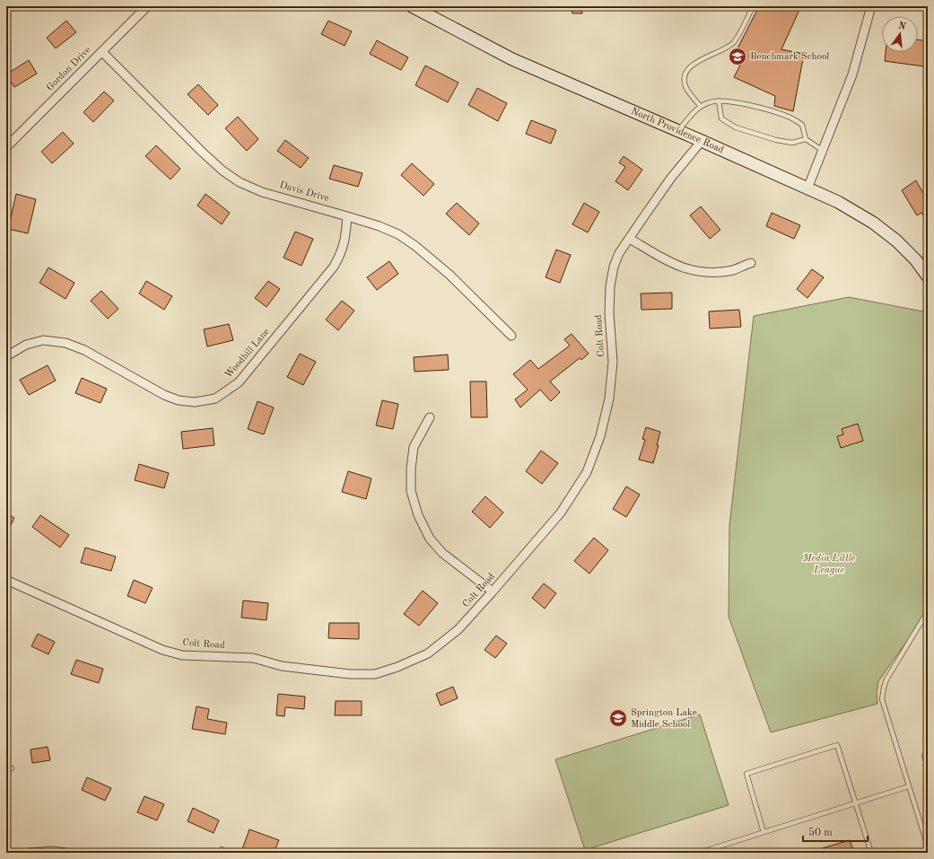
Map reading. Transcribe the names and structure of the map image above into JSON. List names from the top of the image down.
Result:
{
  "streets": {
    "main road": ["North Providence Road"],
    "street": [
      "Gordon Drive",
      "Davis Drive",
      "Colt Road",
      "Woodhill Lane"
    ]
  },
  "crossings": [
    ["Gordon Drive", "Davis Drive"],
    ["North Providence Road", "Colt Road"],
    ["Davis Drive", "Woodhill Lane"]
  ],
  "parks": ["Media Little League"],
  "places": {
    "school or university": ["Benchmark School", "Springton Lake Middle School"]
  },
  "scale_bar": "50 m",
  "north": "top"
}
